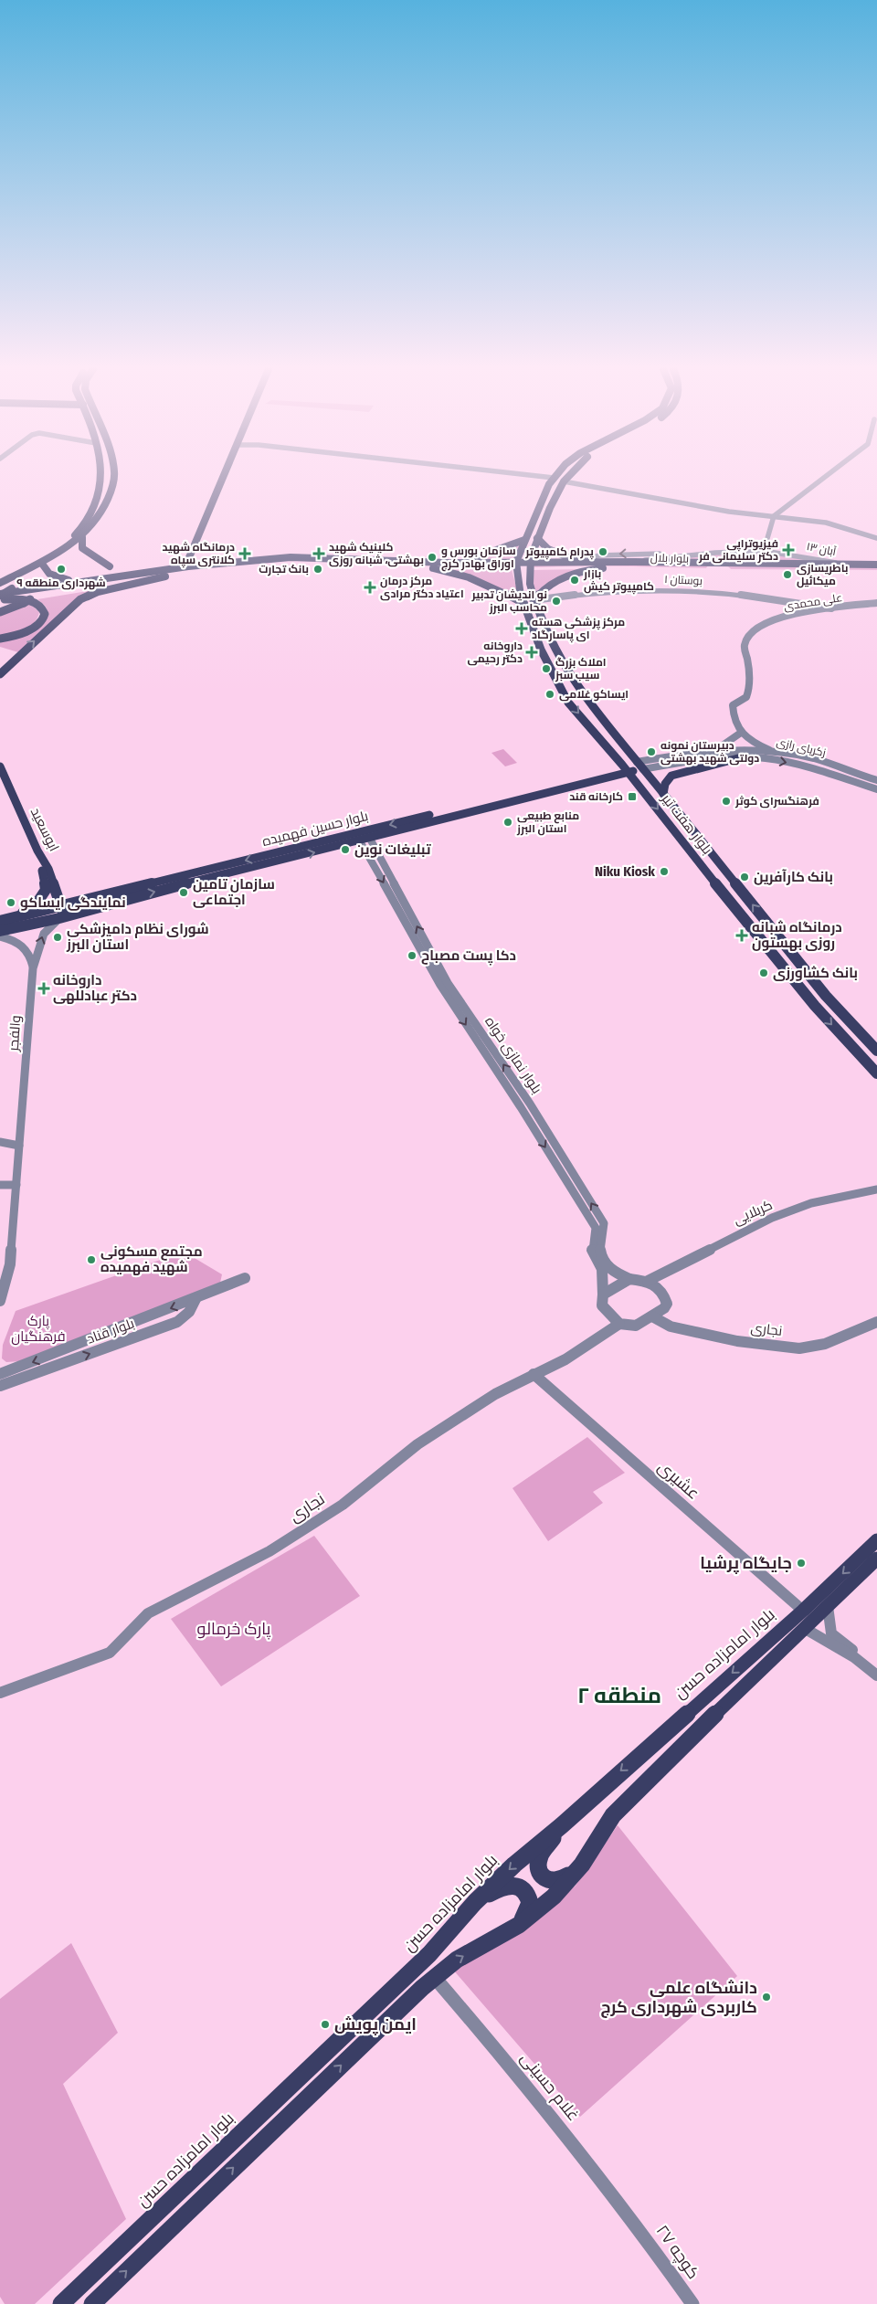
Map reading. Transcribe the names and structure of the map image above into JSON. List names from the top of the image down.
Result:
{
  "streets": {
    "main road": [
      "بلوار بلال",
      "بلوار هفت تیر",
      "بلوار حسین فهمیده",
      "ابوسعید",
      "بلوار امامزاده حسن"
    ],
    "street": [
      "۱۳ آبان",
      "بوستان ۱",
      "علی محمدی",
      "زکریای رازی",
      "والفجر",
      "بلوار نمازی خواه",
      "کربلایی",
      "نجاری",
      "بلوار قناد",
      "عشیری",
      "غلام حسینی",
      "کوچه ۲۷"
    ]
  },
  "crossings": [
    ["۱۳ آبان", "بلوار بلال"],
    ["بلوار بلال", "بلوار هفت تیر"],
    ["بوستان ۱", "علی محمدی"],
    ["بوستان ۱", "بلوار هفت تیر"],
    ["زکریای رازی", "بلوار هفت تیر"],
    ["زکریای رازی", "بلوار حسین فهمیده"],
    ["بلوار هفت تیر", "بلوار حسین فهمیده"],
    ["بلوار حسین فهمیده", "ابوسعید"],
    ["بلوار حسین فهمیده", "بلوار نمازی خواه"],
    ["بلوار نمازی خواه", "کربلایی"],
    ["بلوار نمازی خواه", "نجاری"],
    ["کربلایی", "نجاری"],
    ["نجاری", "عشیری"],
    ["عشیری", "بلوار امامزاده حسن"],
    ["غلام حسینی", "کوچه ۲۷"]
  ],
  "districts": ["منطقه ۲"],
  "parks": ["پارک فرهنگیان", "پارک خرمالو"],
  "places": {
    "health": [
      "فیزیوتراپی دکتر سلیمانی فر",
      "درمانگاه شهید کلانتری سپاه",
      "کلینیک شهید بهشتی، شبانه روزی",
      "مرکز درمان اعتیاد دکتر مرادی",
      "مرکز پزشکی هسته ای پاسارگاد",
      "داروخانه دکتر رحیمی",
      "درمانگاه شبانه روزی بهستون",
      "داروخانه دکتر عبادللهی"
    ],
    "other": [
      "پدرام کامپیوتر",
      "سازمان بورس و اوراق بهادر کرج",
      "شهرداری منطقه ۹",
      "بانک تجارت",
      "باطریسازی میکائیل",
      "بازار کامپیوتر کیش",
      "نو اندیشان تدبیر محاسب البرز",
      "املاک بزرگ سیب سبز",
      "ایساکو غلامی",
      "دبیرستان نمونه دولتی شهید بهشتی",
      "فرهنگسرای کوثر",
      "منابع طبیعی استان البرز",
      "تبلیغات نوین",
      "Niku Kiosk",
      "بانک کارآفرین",
      "سازمان تامین اجتماعی",
      "نمایندگی ایساکو",
      "شورای نظام دامپزشکی استان البرز",
      "دکا پست مصباح",
      "بانک کشاورزی",
      "مجتمع مسکونی شهید فهمیده",
      "جایگاه پرشیا",
      "دانشگاه علمی کاربردی شهرداری کرج",
      "ایمن پویش"
    ],
    "transit": ["کارخانه قند"]
  }
}
